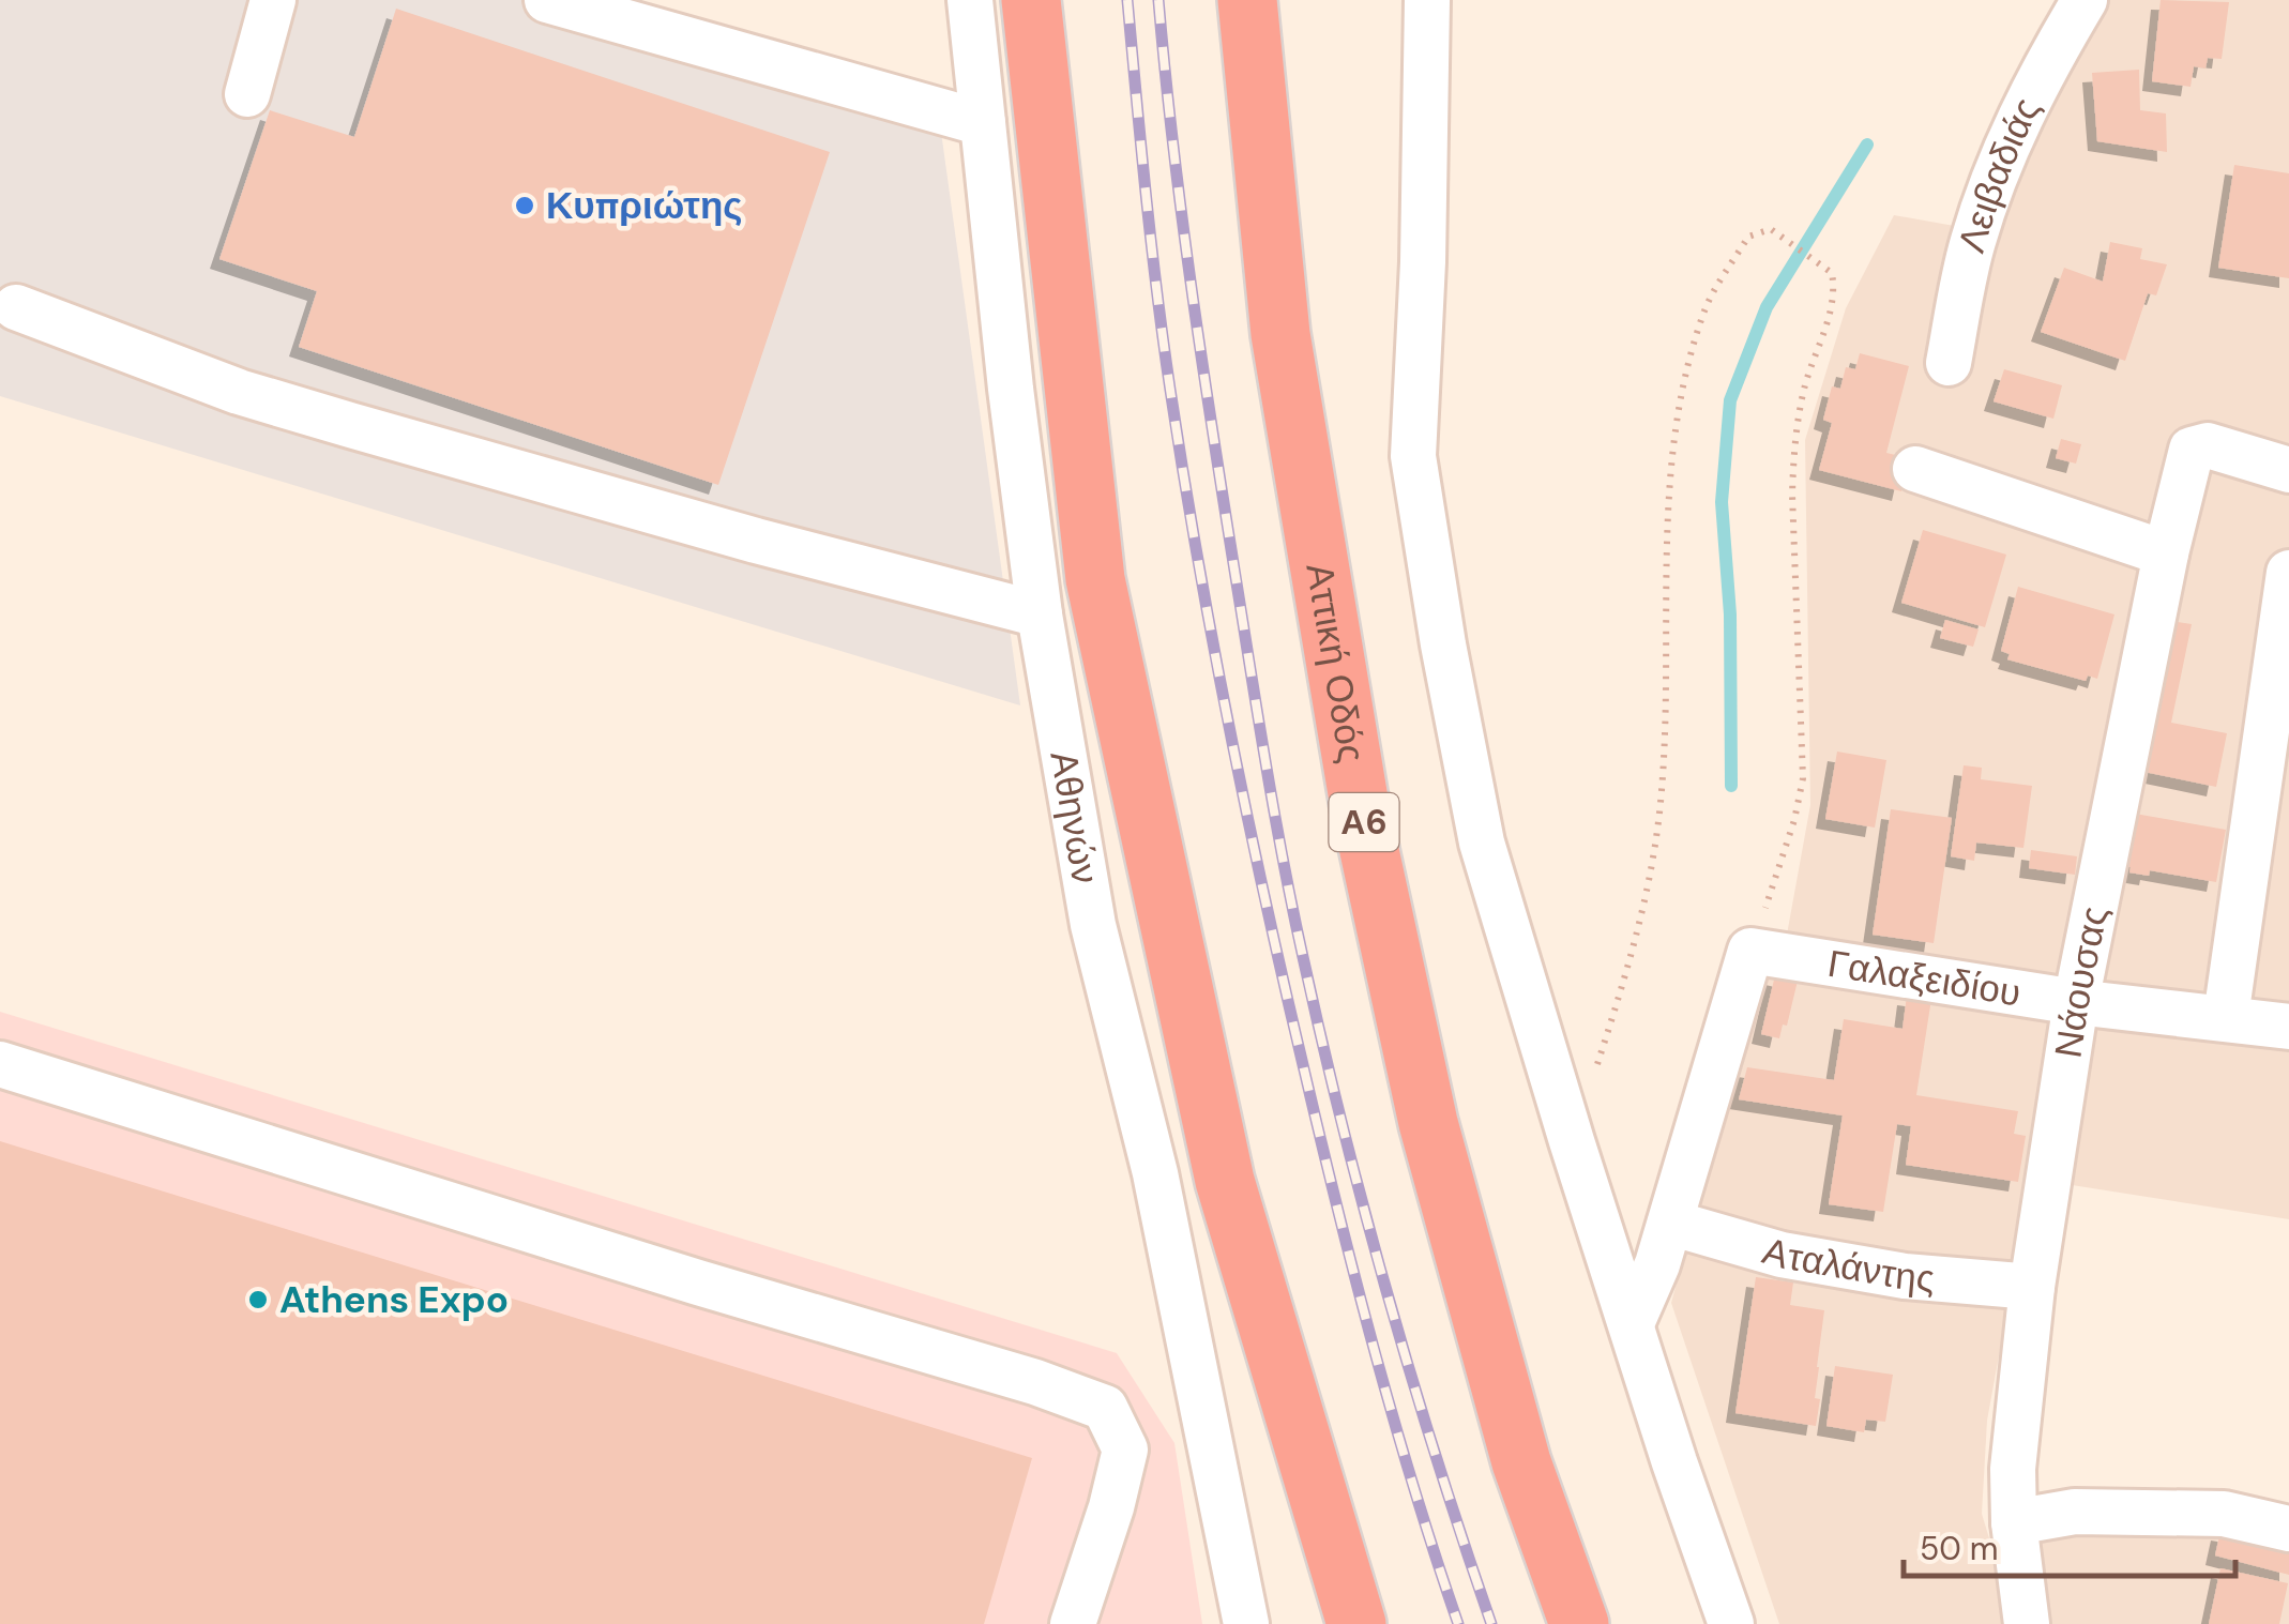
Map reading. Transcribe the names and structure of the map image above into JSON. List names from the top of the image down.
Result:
{
  "streets": {
    "highway": ["Αττική Οδός", "Α6"],
    "street": [
      "Λειβαδιάς",
      "Αθηνών",
      "Γαλαξειδίου",
      "Νάουσας",
      "Αταλάντης"
    ]
  },
  "crossings": [
    ["Γαλαξειδίου", "Νάουσας"],
    ["Νάουσας", "Αταλάντης"]
  ],
  "places": ["Κυπριώτης", "Athens Expo"],
  "scale_bar": "50 m"
}
